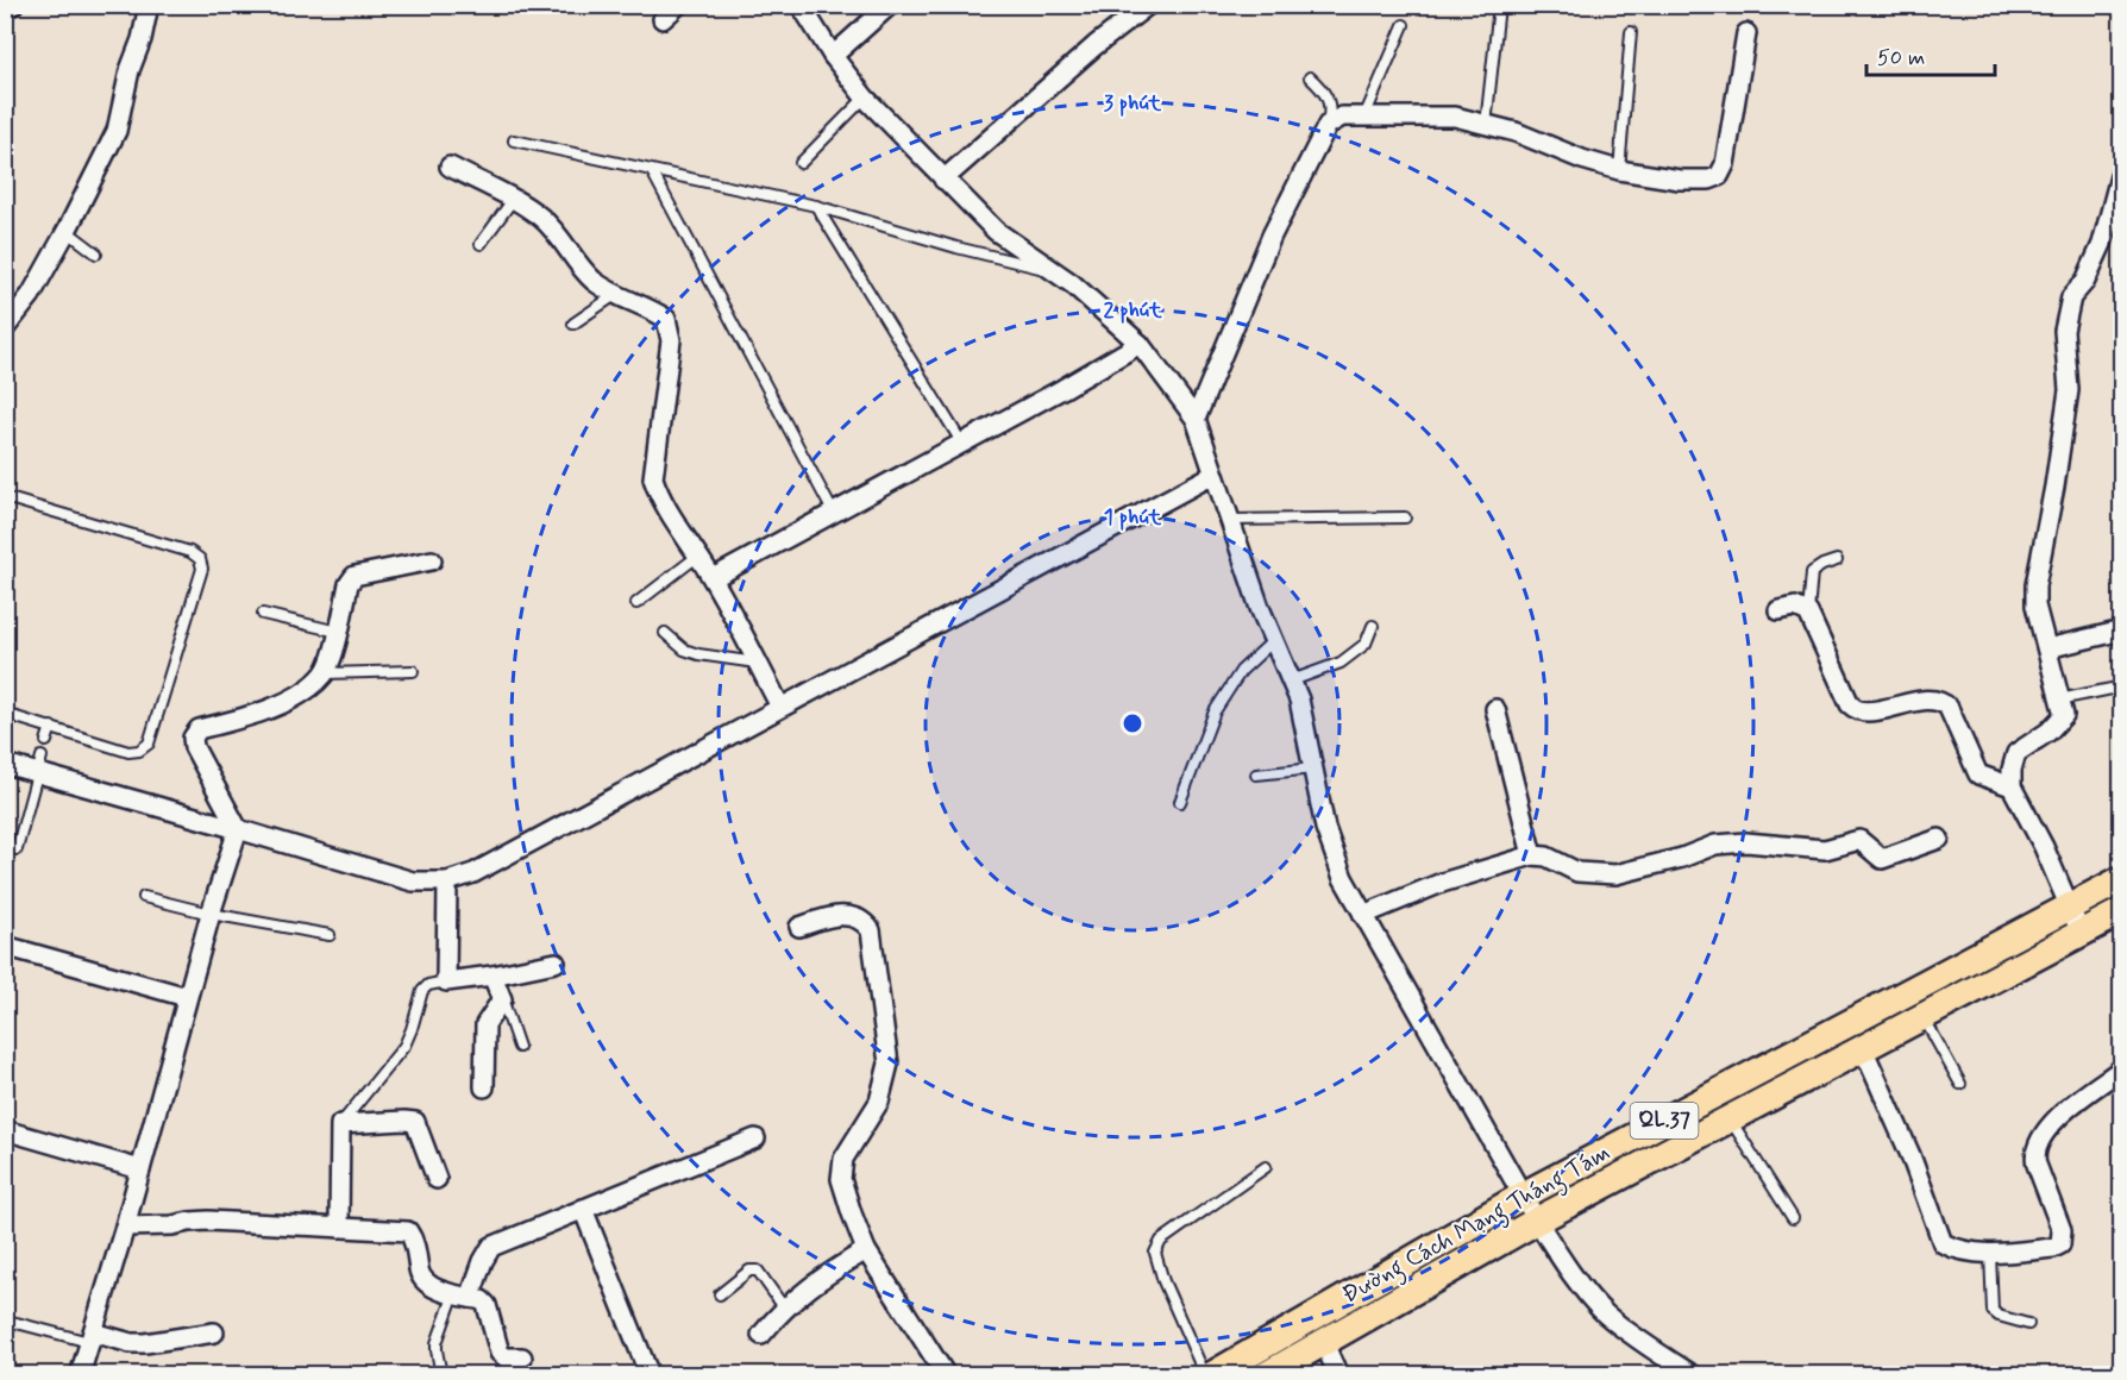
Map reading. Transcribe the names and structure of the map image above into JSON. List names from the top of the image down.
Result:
{
  "streets": {
    "main road": ["QL.37", "Đường Cách Mạng Tháng Tám"]
  },
  "scale_bar": "50 m",
  "rings": ["3 phút", "2 phút", "1 phút"]
}
